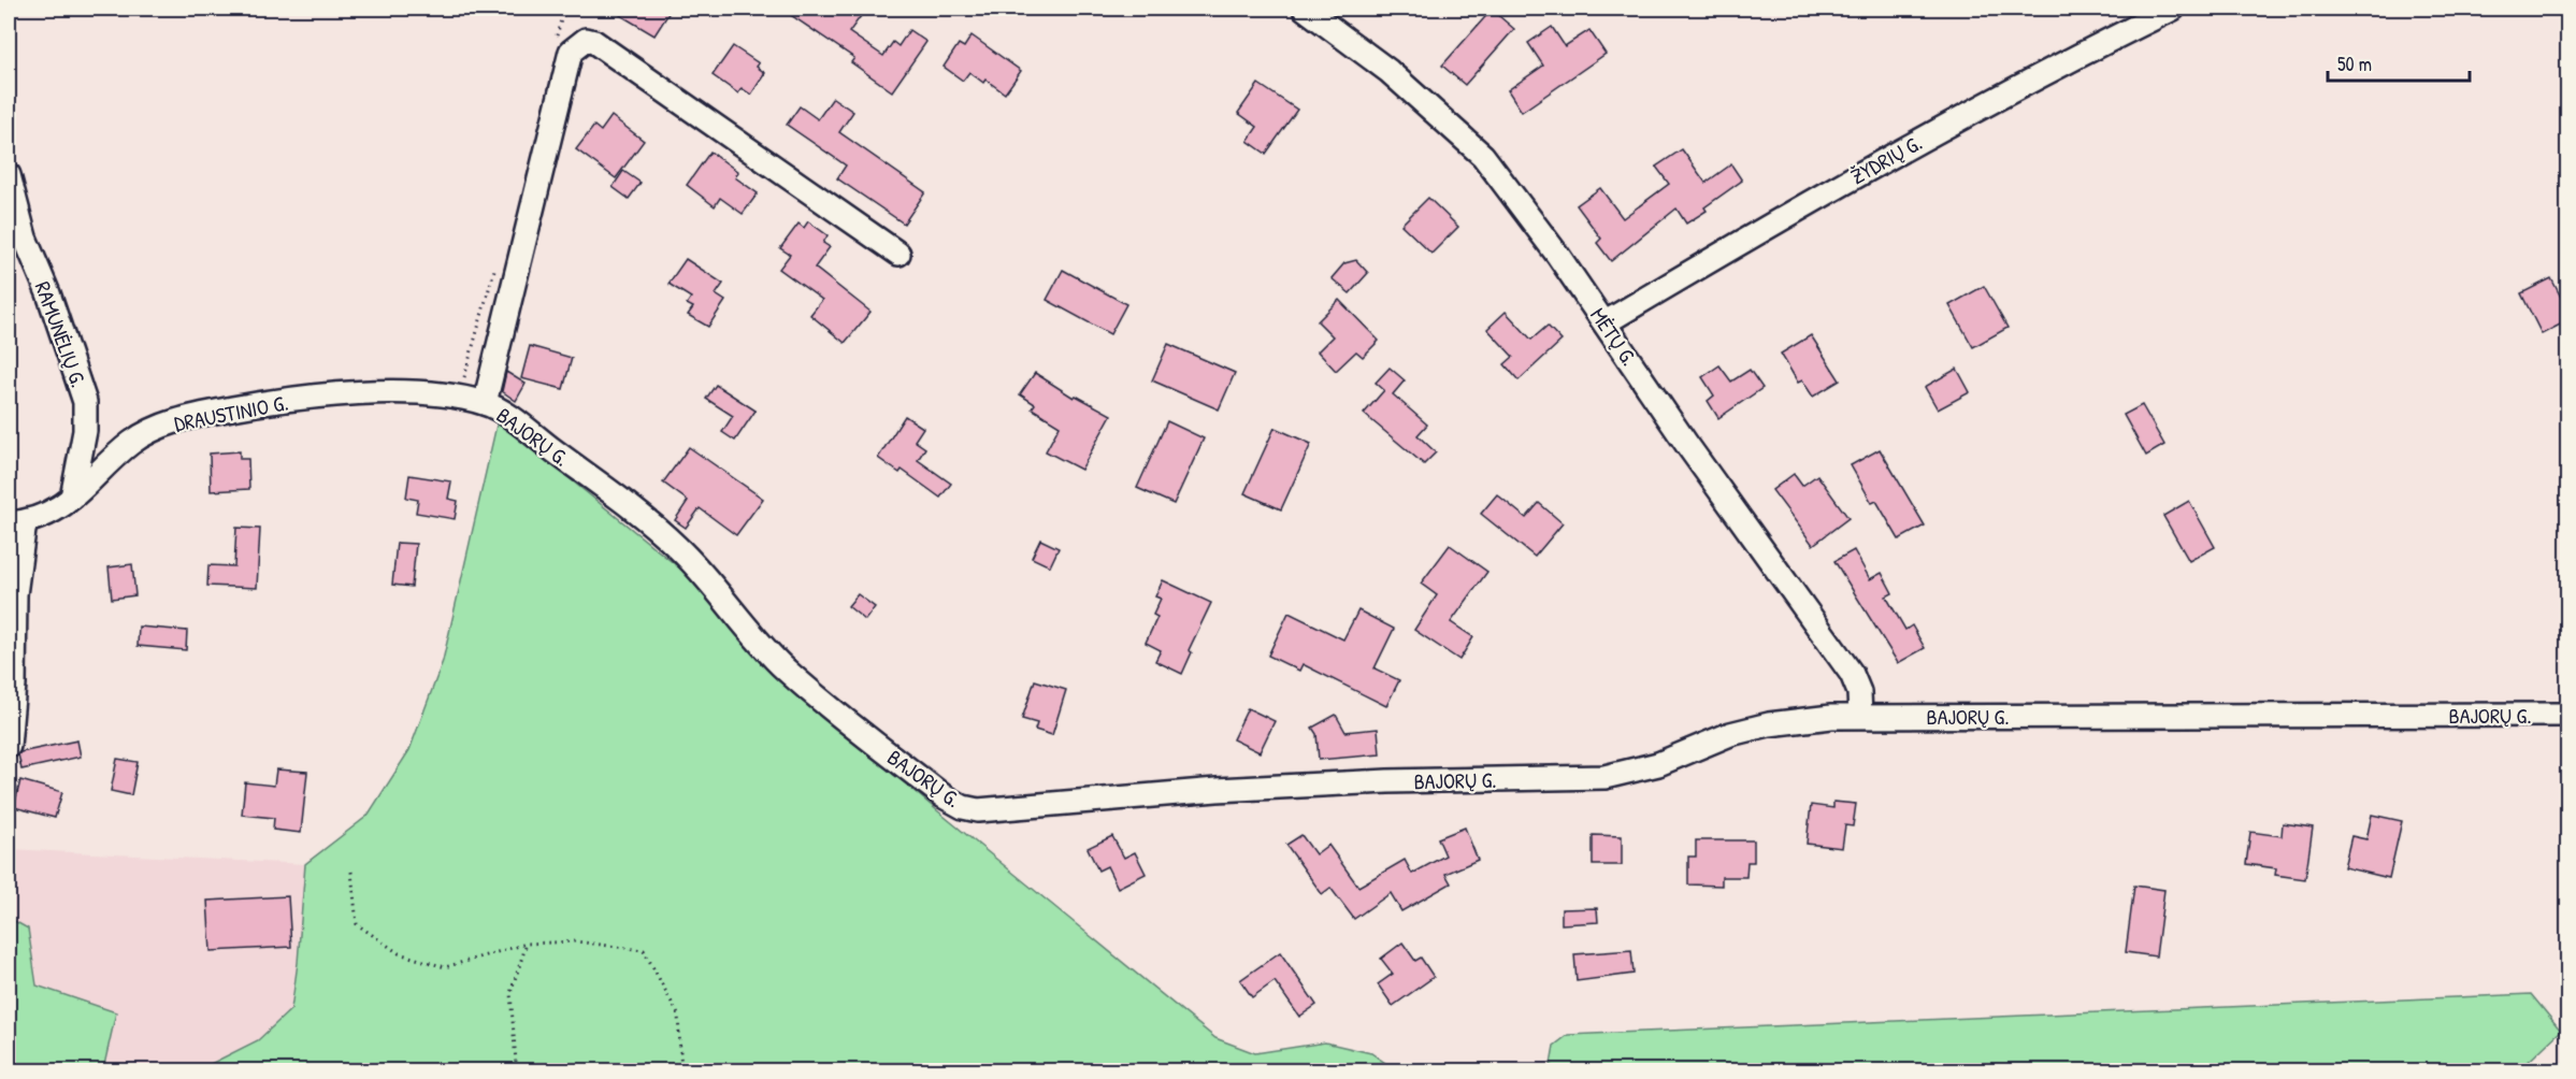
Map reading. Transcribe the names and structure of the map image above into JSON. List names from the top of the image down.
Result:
{
  "streets": {
    "street": [
      "ŽYDRIŲ G.",
      "RAMUNĖLIŲ G.",
      "MĖTŲ G.",
      "DRAUSTINIO G.",
      "BAJORŲ G."
    ]
  },
  "crossings": [
    ["ŽYDRIŲ G.", "MĖTŲ G."],
    ["RAMUNĖLIŲ G.", "DRAUSTINIO G."],
    ["MĖTŲ G.", "BAJORŲ G."],
    ["DRAUSTINIO G.", "BAJORŲ G."]
  ],
  "scale_bar": "50 m"
}
